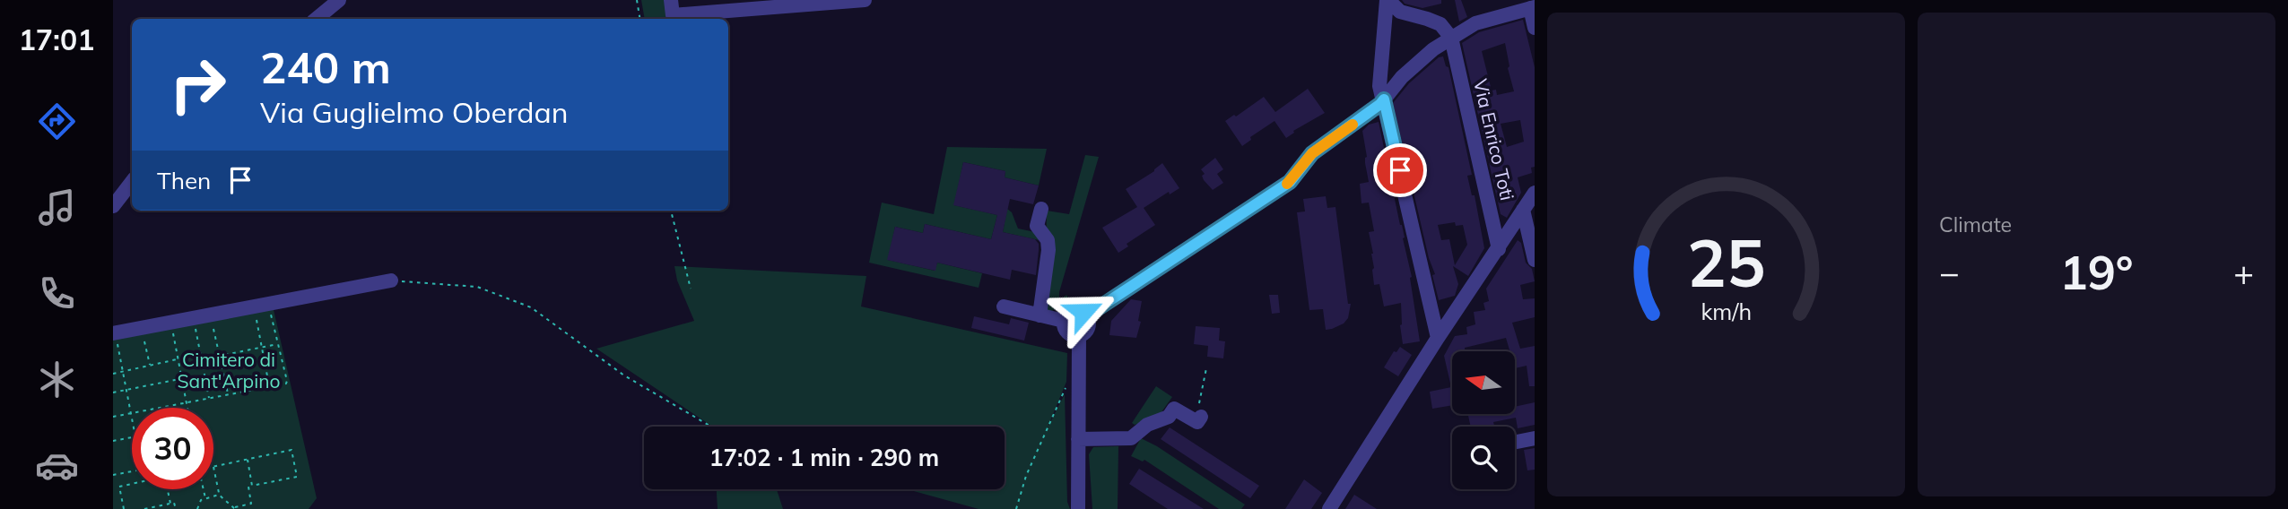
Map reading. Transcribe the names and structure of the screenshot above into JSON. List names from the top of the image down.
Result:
{
  "streets": {
    "street": ["Via Enrico Toti"]
  },
  "parks": ["Cimitero di Sant'Arpino"],
  "north": "left",
  "page": {
    "tabs": "17:01",
    "tile": "Climate",
    "turn": ["240 m", "Via Guglielmo Oberdan"],
    "then": "Then",
    "heat": ["−", "19°", "+"],
    "limit": "30",
    "trip": "17:02 · 1 min · 290 m",
    "gauge": ["25", "km/h"]
  }
}
